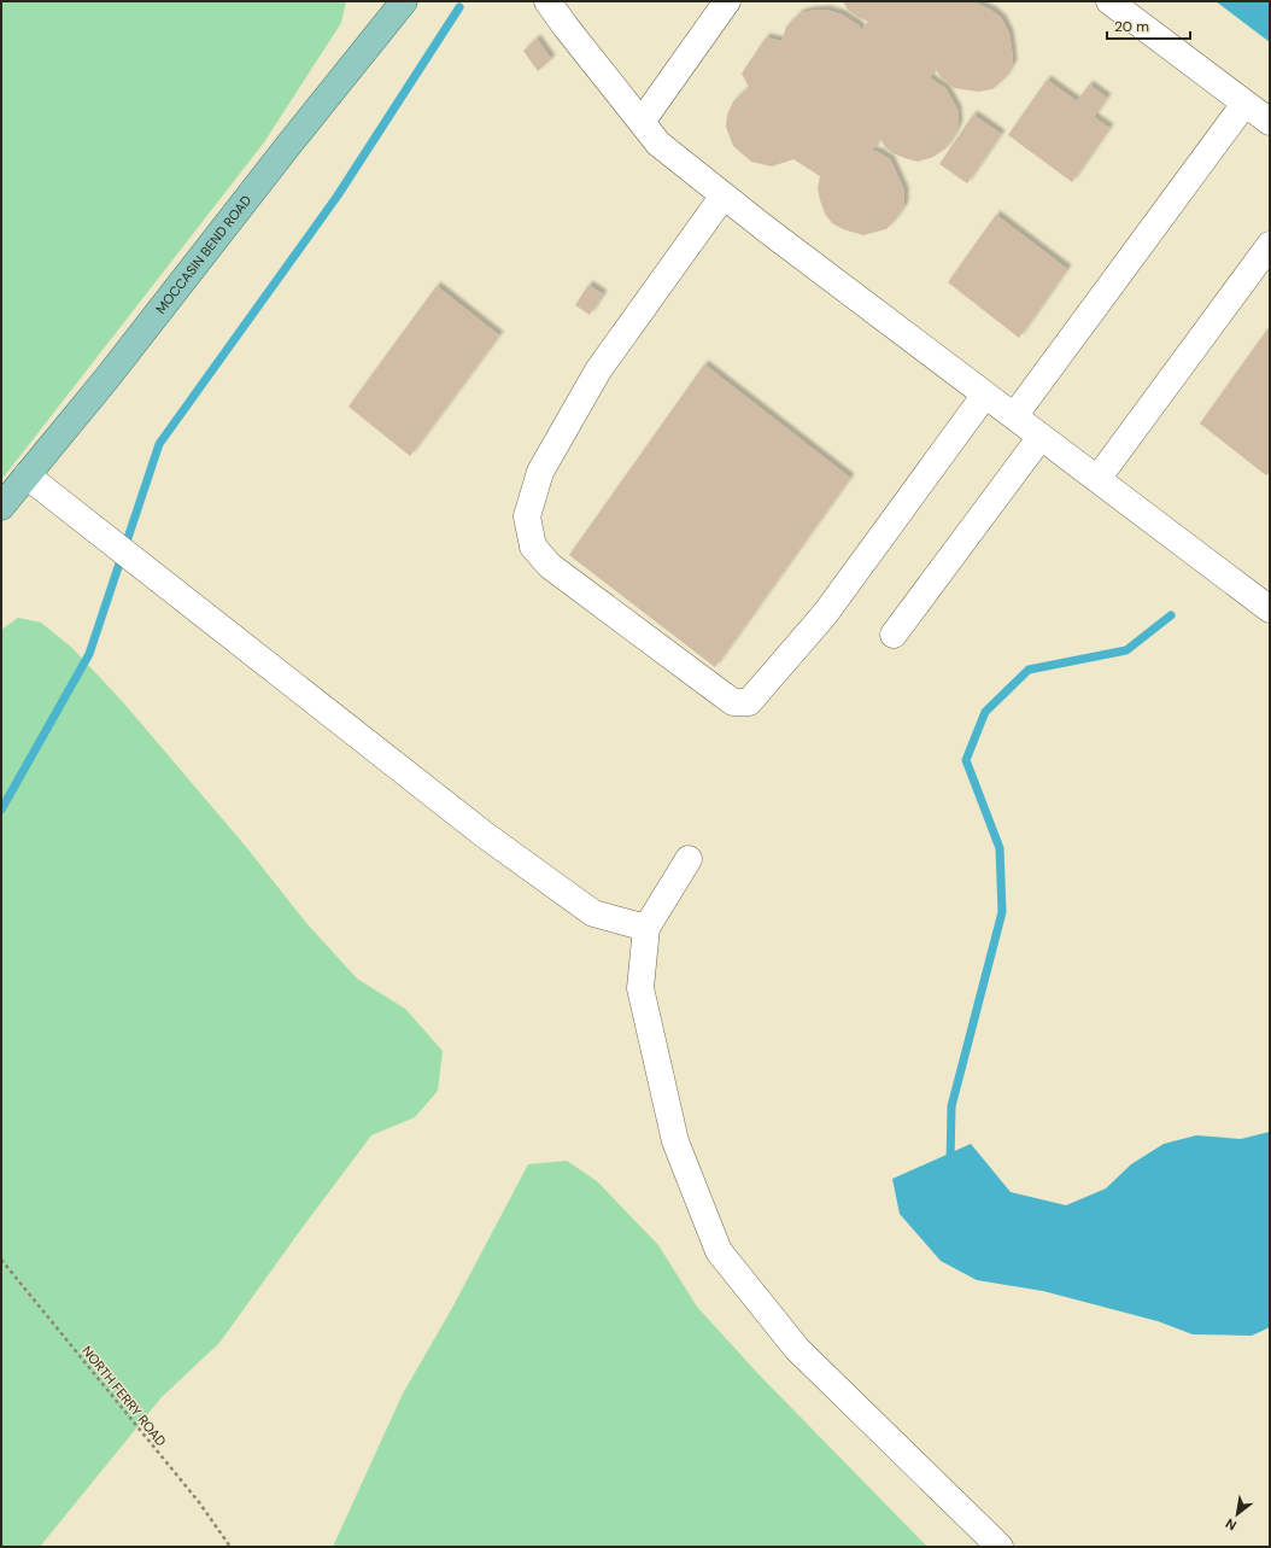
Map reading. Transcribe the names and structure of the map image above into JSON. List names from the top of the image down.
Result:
{
  "streets": {
    "main road": ["MOCCASIN BEND ROAD"],
    "path": ["NORTH FERRY ROAD"]
  },
  "scale_bar": "20 m",
  "north": "bottom left"
}
